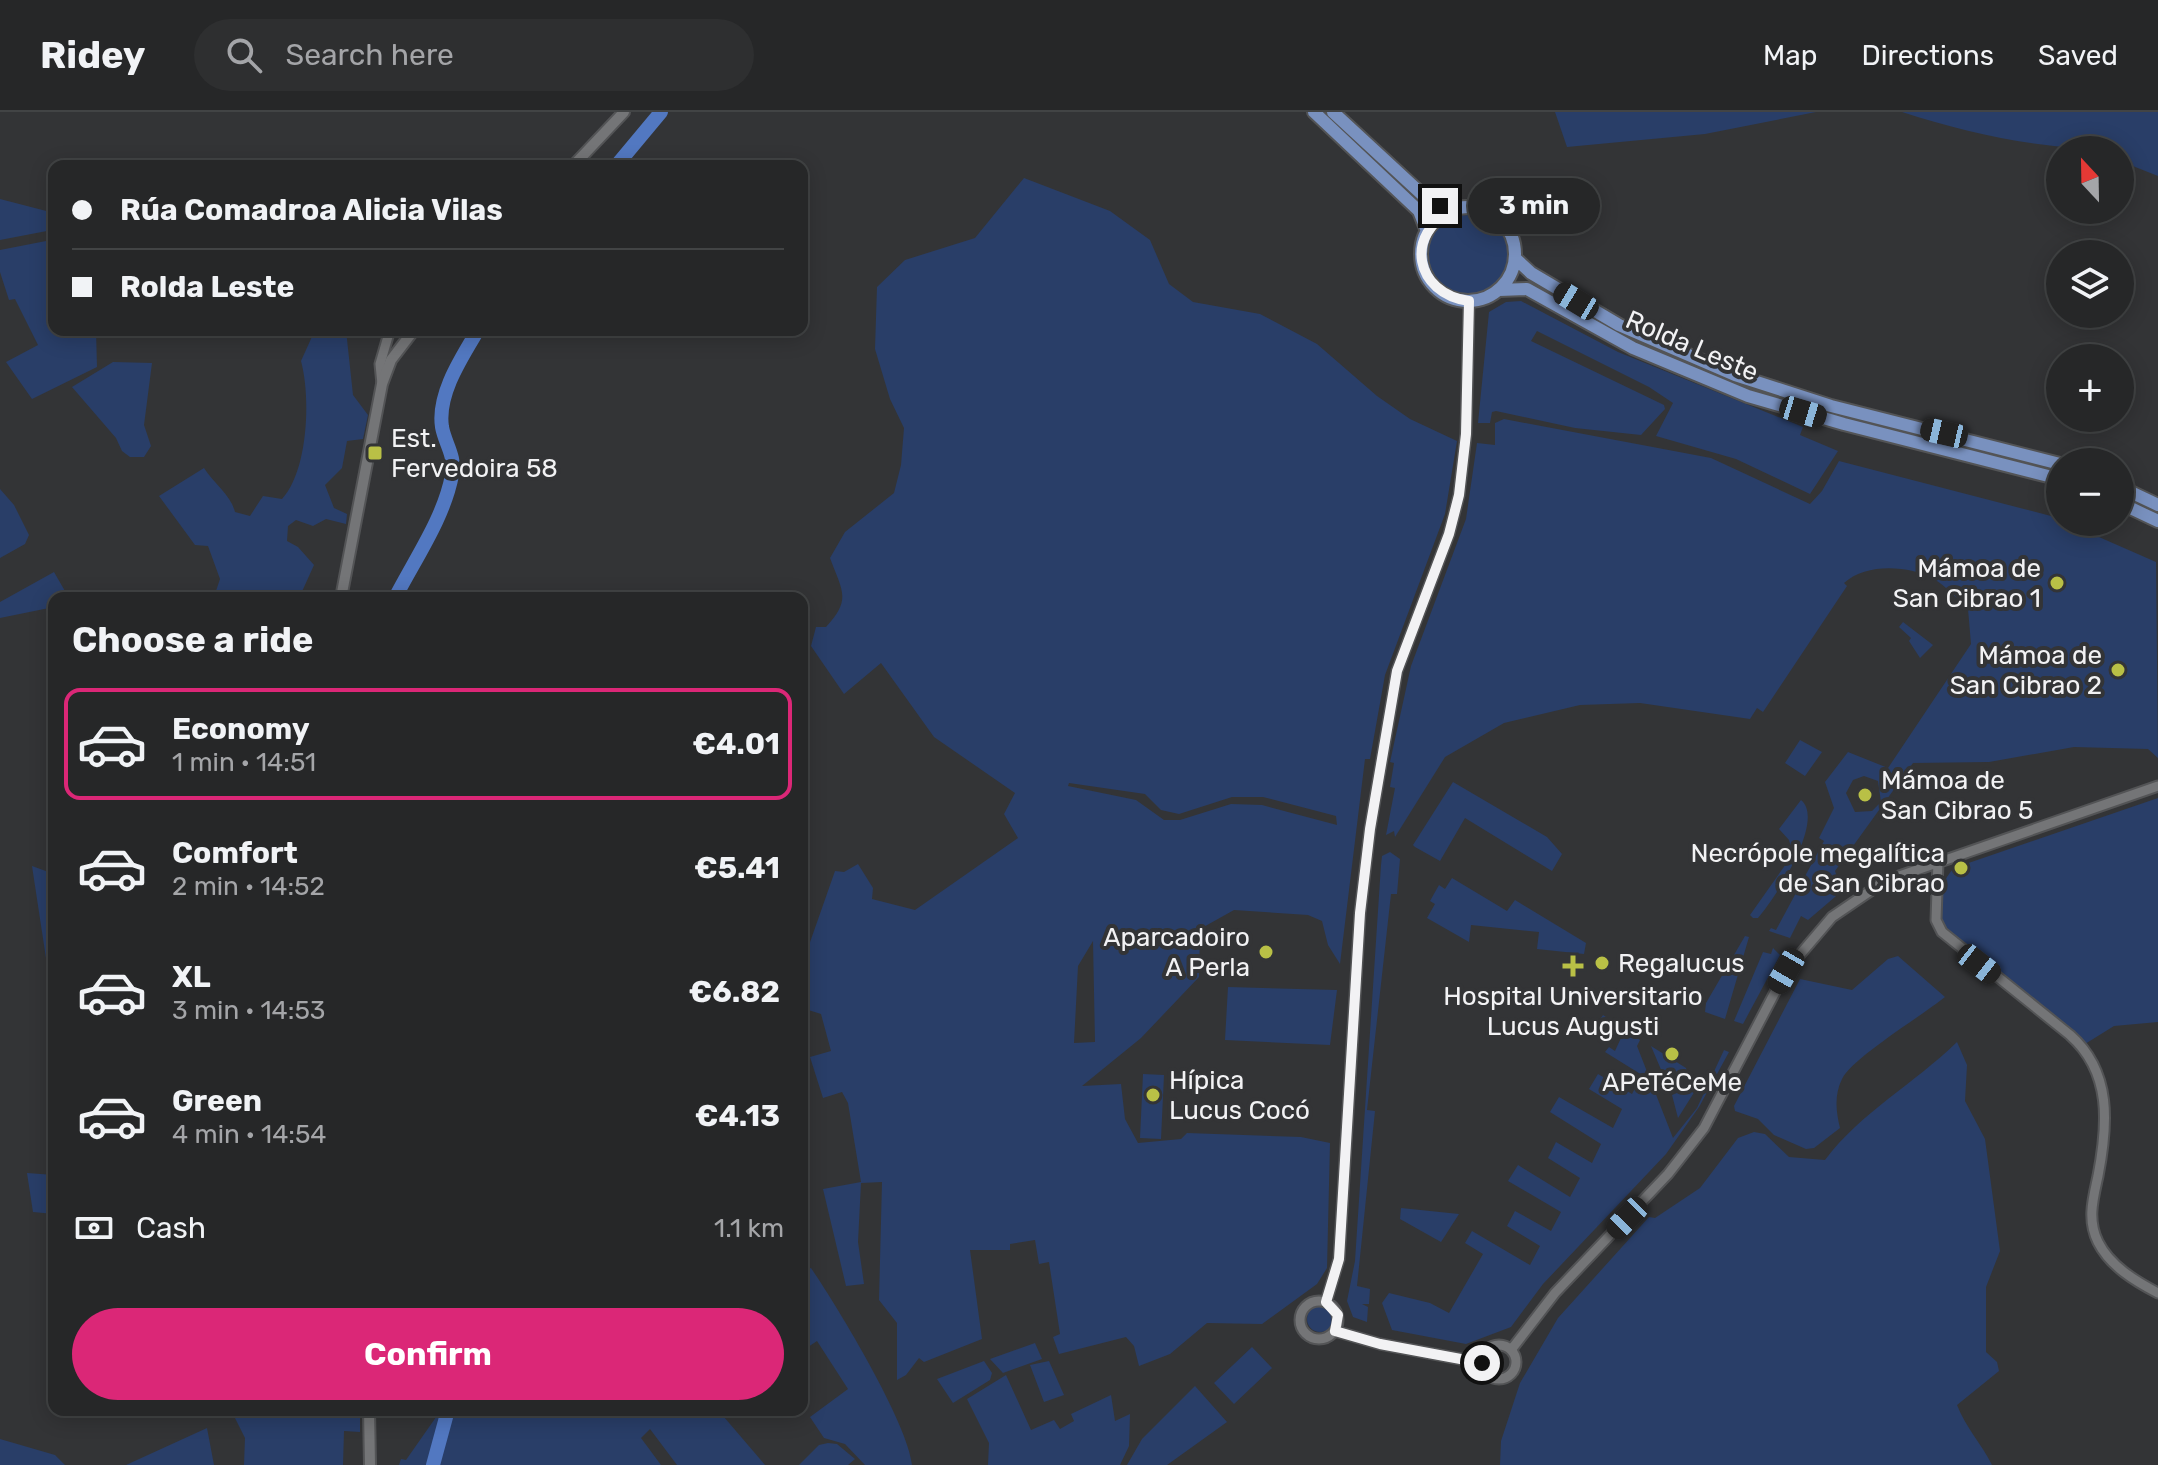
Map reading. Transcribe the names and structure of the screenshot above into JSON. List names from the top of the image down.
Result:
{
  "streets": {
    "highway": ["Rolda Leste"]
  },
  "places": {
    "transit": ["Est. Fervedoira 58"],
    "other": [
      "Mámoa de San Cibrao 1",
      "Mámoa de San Cibrao 2",
      "Mámoa de San Cibrao 5",
      "Necrópole megalítica de San Cibrao",
      "Aparcadoiro A Perla",
      "Regalucus",
      "APeTéCeMe",
      "Hípica Lucus Cocó"
    ],
    "health": ["Hospital Universitario Lucus Augusti"]
  },
  "north": "top",
  "page": {
    "header": "Ridey",
    "search": "Search here",
    "nav": ["Map", "Directions", "Saved"],
    "map_buttons": ["+", "−"],
    "banner": ["Rúa Comadroa Alicia Vilas", "Rolda Leste"],
    "bubble": "3 min",
    "heading": "Choose a ride",
    "list": [
      {
        "name": "Economy",
        "note": "1 min · 14:51",
        "value": "€4.01"
      },
      {
        "name": "Comfort",
        "note": "2 min · 14:52",
        "value": "€5.41"
      },
      {
        "name": "XL",
        "note": "3 min · 14:53",
        "value": "€6.82"
      },
      {
        "name": "Green",
        "note": "4 min · 14:54",
        "value": "€4.13"
      }
    ],
    "pay": ["Cash", "1.1 km"],
    "buttons": "Confirm"
  }
}
